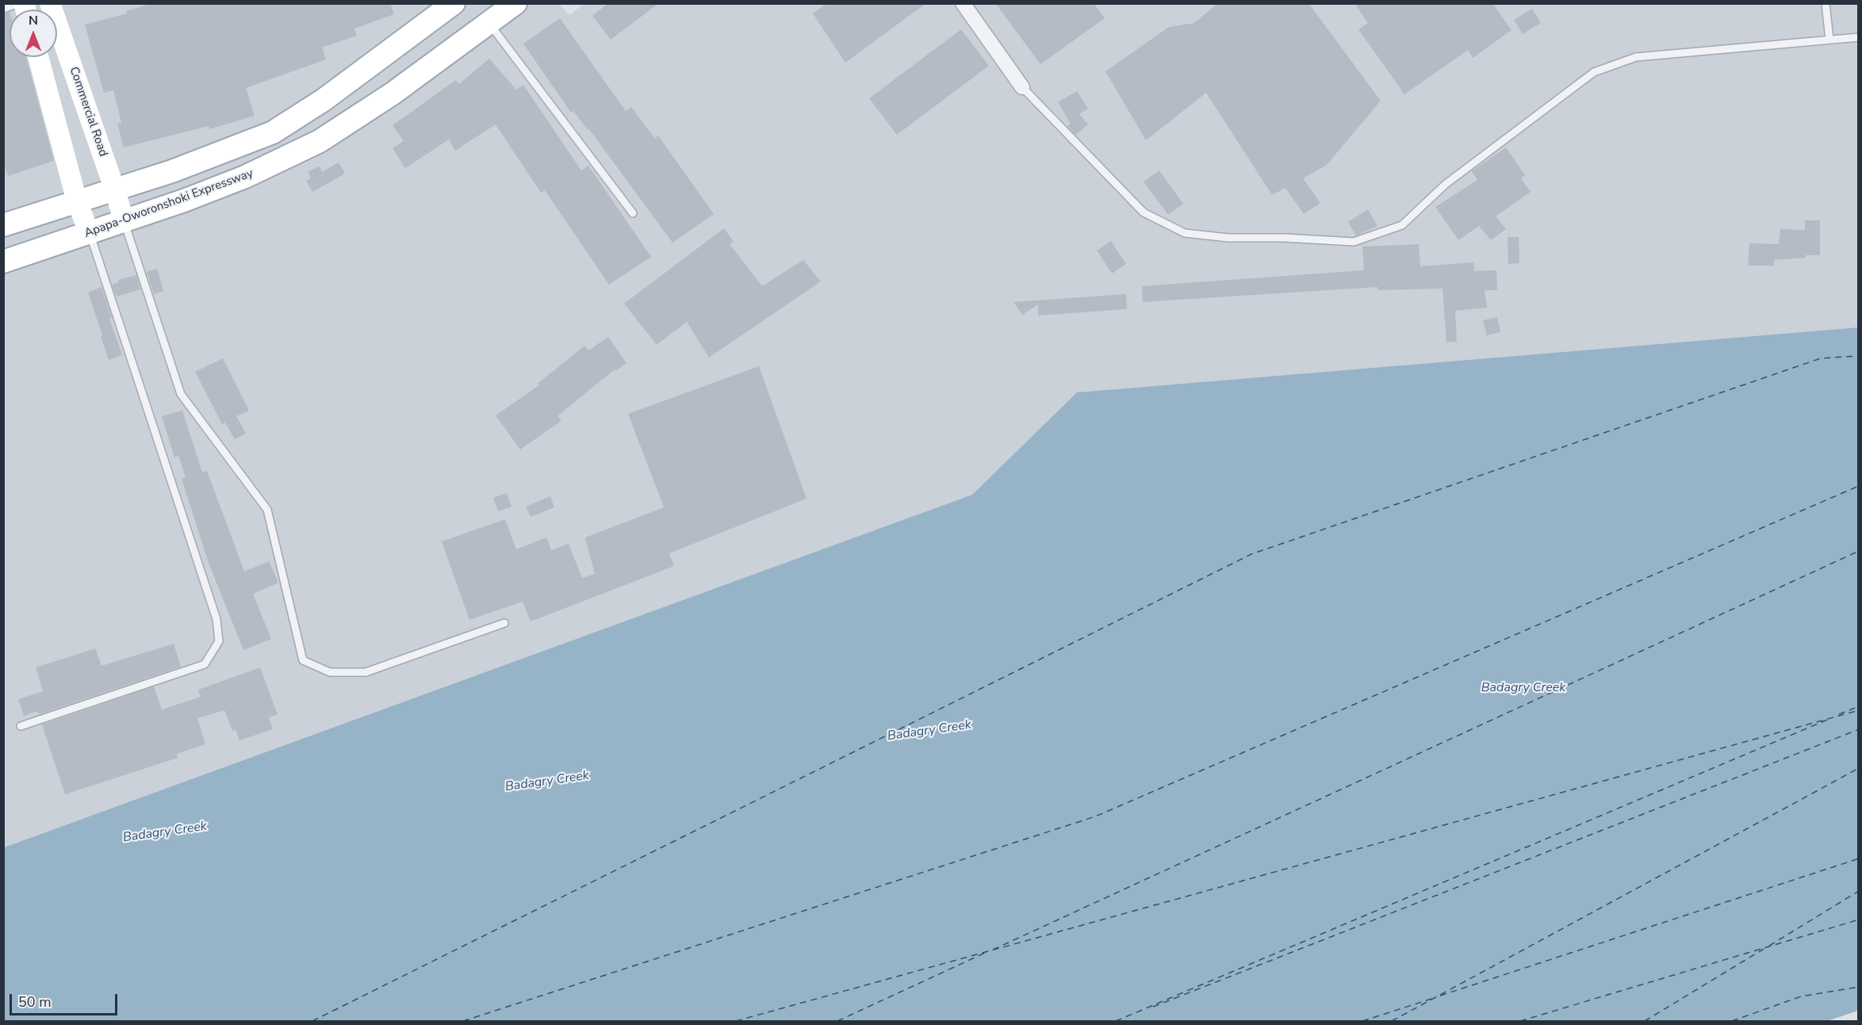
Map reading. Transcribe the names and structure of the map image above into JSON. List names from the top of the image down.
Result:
{
  "streets": {
    "main road": ["Commercial Road", "Apapa-Oworonshoki Expressway"]
  },
  "crossings": [
    ["Commercial Road", "Apapa-Oworonshoki Expressway"]
  ],
  "water": ["Badagry Creek"],
  "scale_bar": "50 m",
  "north": "top"
}
